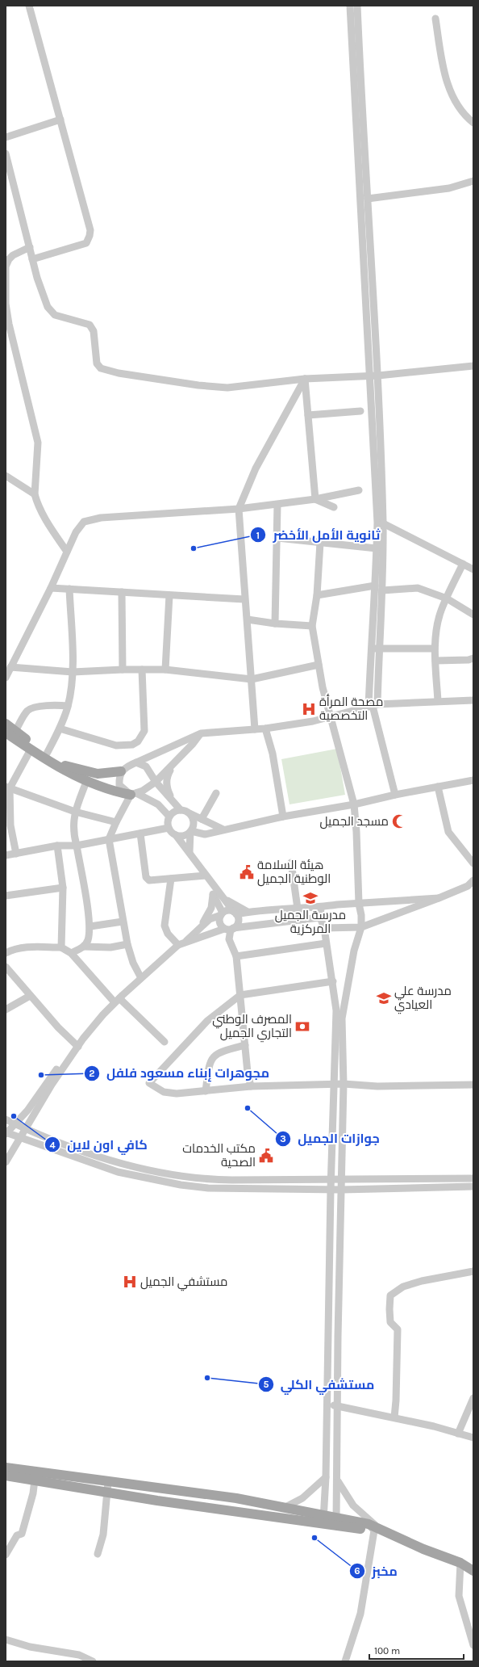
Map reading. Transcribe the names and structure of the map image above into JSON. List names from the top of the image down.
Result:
{
  "places": {
    "other": [
      "ثانوية الأمل الأخضر",
      "مجوهرات إبناء مسعود فلفل",
      "جوازات الجميل",
      "كافي اون لاين",
      "مستشفي الكلي",
      "مخبز"
    ],
    "hospital": ["مصحة المرأة التخصصية", "مستشفي الجميل"],
    "mosque": ["مسجد الجميل"],
    "public building": ["هيئة السلامة الوطنية الجميل", "مكتب الخدمات الصحية"],
    "school or university": ["مدرسة الجميل المركزية", "مدرسة علي العيادي"],
    "bank": ["المصرف الوطني التجاري الجميل"]
  },
  "scale_bar": "100 m"
}
